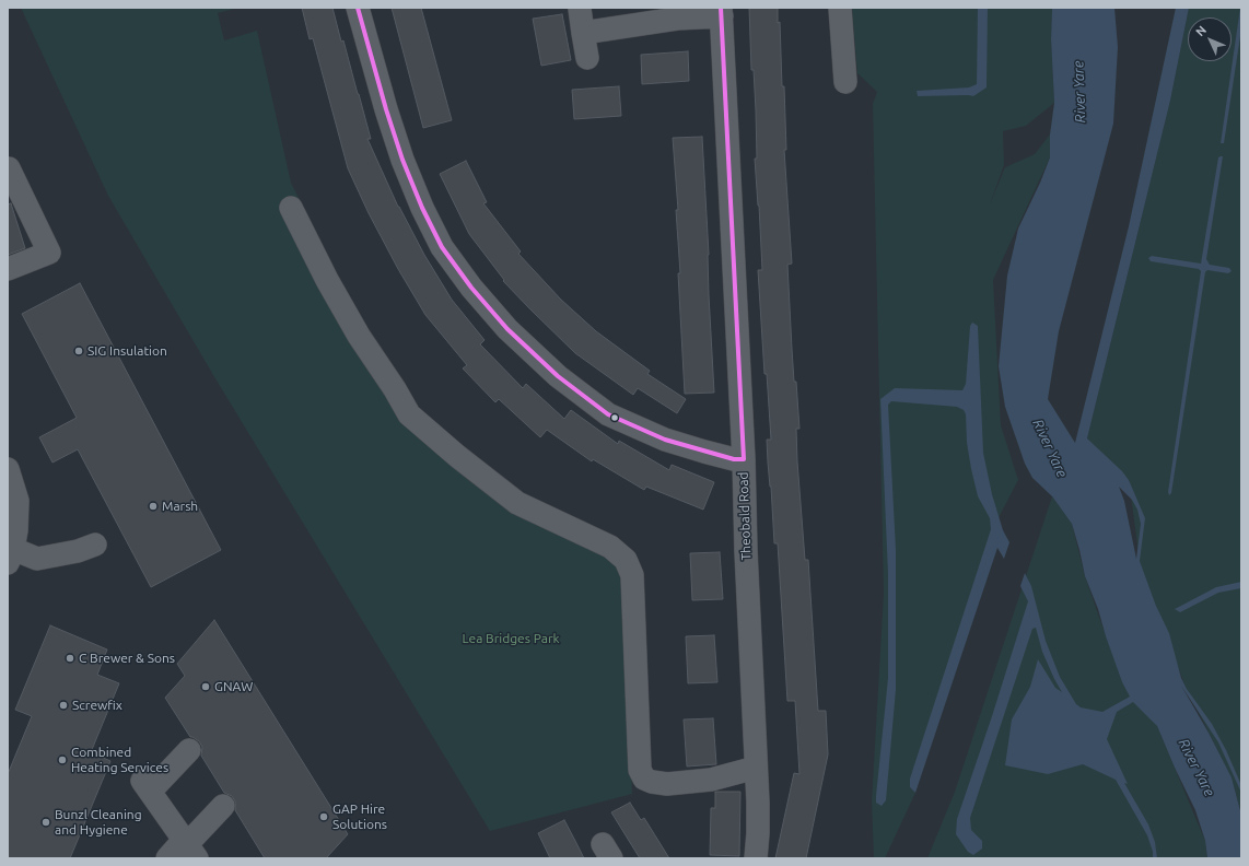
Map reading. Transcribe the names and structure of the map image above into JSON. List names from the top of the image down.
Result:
{
  "streets": {
    "street": ["Theobald Road"]
  },
  "water": ["River Yare"],
  "parks": ["Lea Bridges Park"],
  "places": [
    "SIG Insulation",
    "Marsh",
    "C Brewer & Sons",
    "GNAW",
    "Screwfix",
    "Combined Heating Services",
    "GAP Hire Solutions",
    "Bunzl Cleaning and Hygiene"
  ],
  "north": "top left"
}
